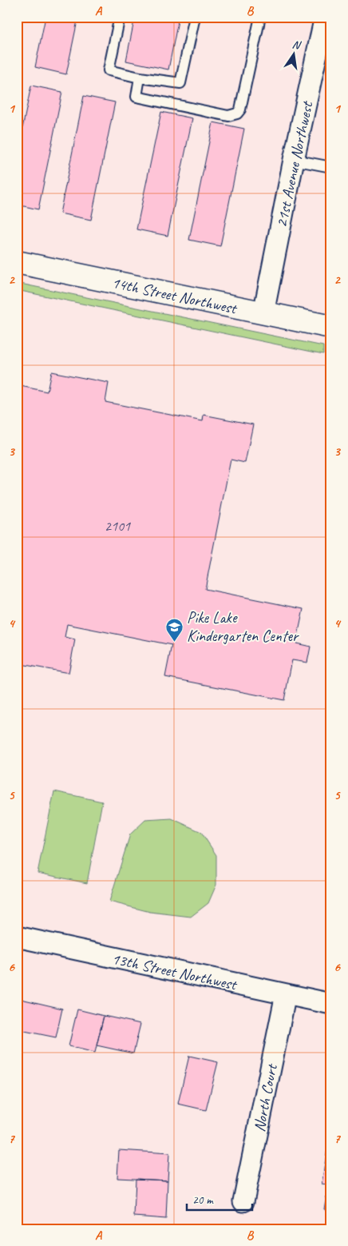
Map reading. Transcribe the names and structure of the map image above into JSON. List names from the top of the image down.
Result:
{
  "streets": {
    "street": [
      "21st Avenue Northwest",
      "14th Street Northwest",
      "13th Street Northwest",
      "North Court"
    ]
  },
  "crossings": [
    ["21st Avenue Northwest", "14th Street Northwest"],
    ["13th Street Northwest", "North Court"]
  ],
  "places": {
    "school or university": ["Pike Lake Kindergarten Center"]
  },
  "house_numbers": ["2101"],
  "scale_bar": "20 m",
  "north": "top",
  "grid": {
    "columns": ["A", "B"],
    "rows": [
      "1",
      "2",
      "3",
      "4",
      "5",
      "6",
      "7"
    ]
  }
}
